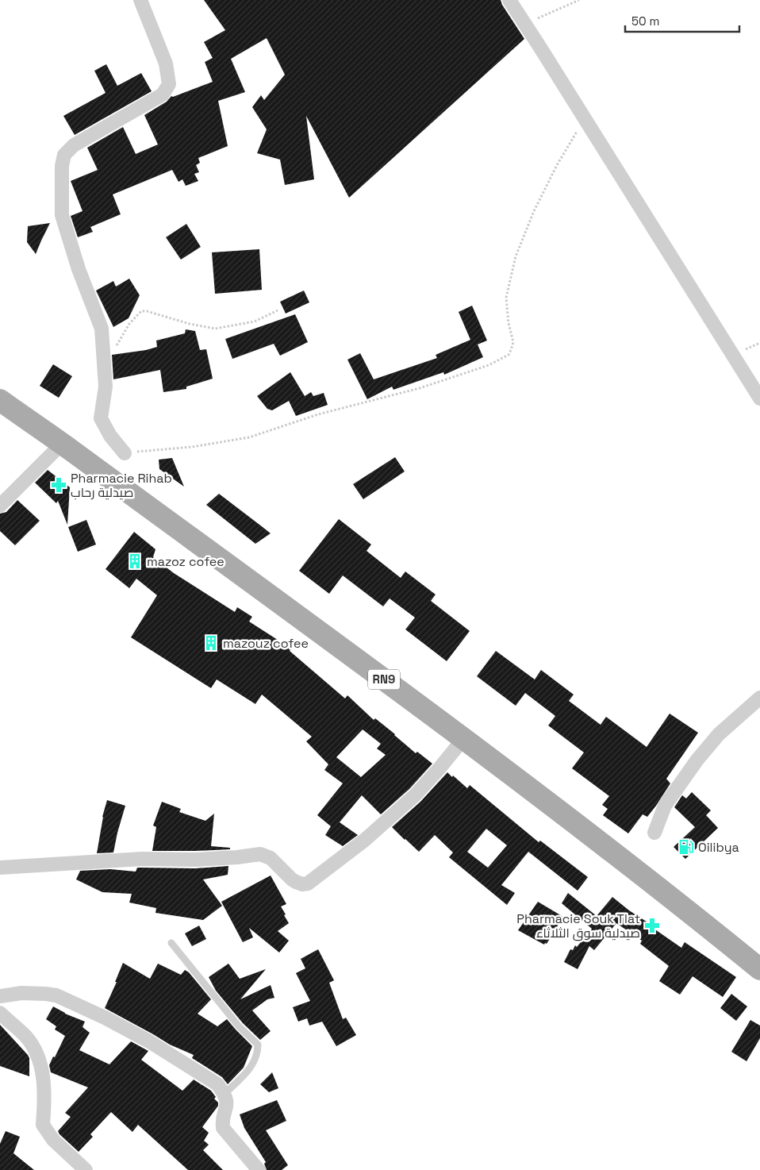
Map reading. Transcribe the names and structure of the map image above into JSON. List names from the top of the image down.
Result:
{
  "streets": {
    "main road": ["RN9"]
  },
  "places": {
    "pharmacy": ["Pharmacie Rihab صيدلية رحاب", "Pharmacie Souk Tlat صيدلية سوق الثلاثاء"],
    "building": ["mazoz cofee", "mazouz cofee"],
    "fuel station": ["Oilibya"]
  },
  "scale_bar": "50 m"
}
